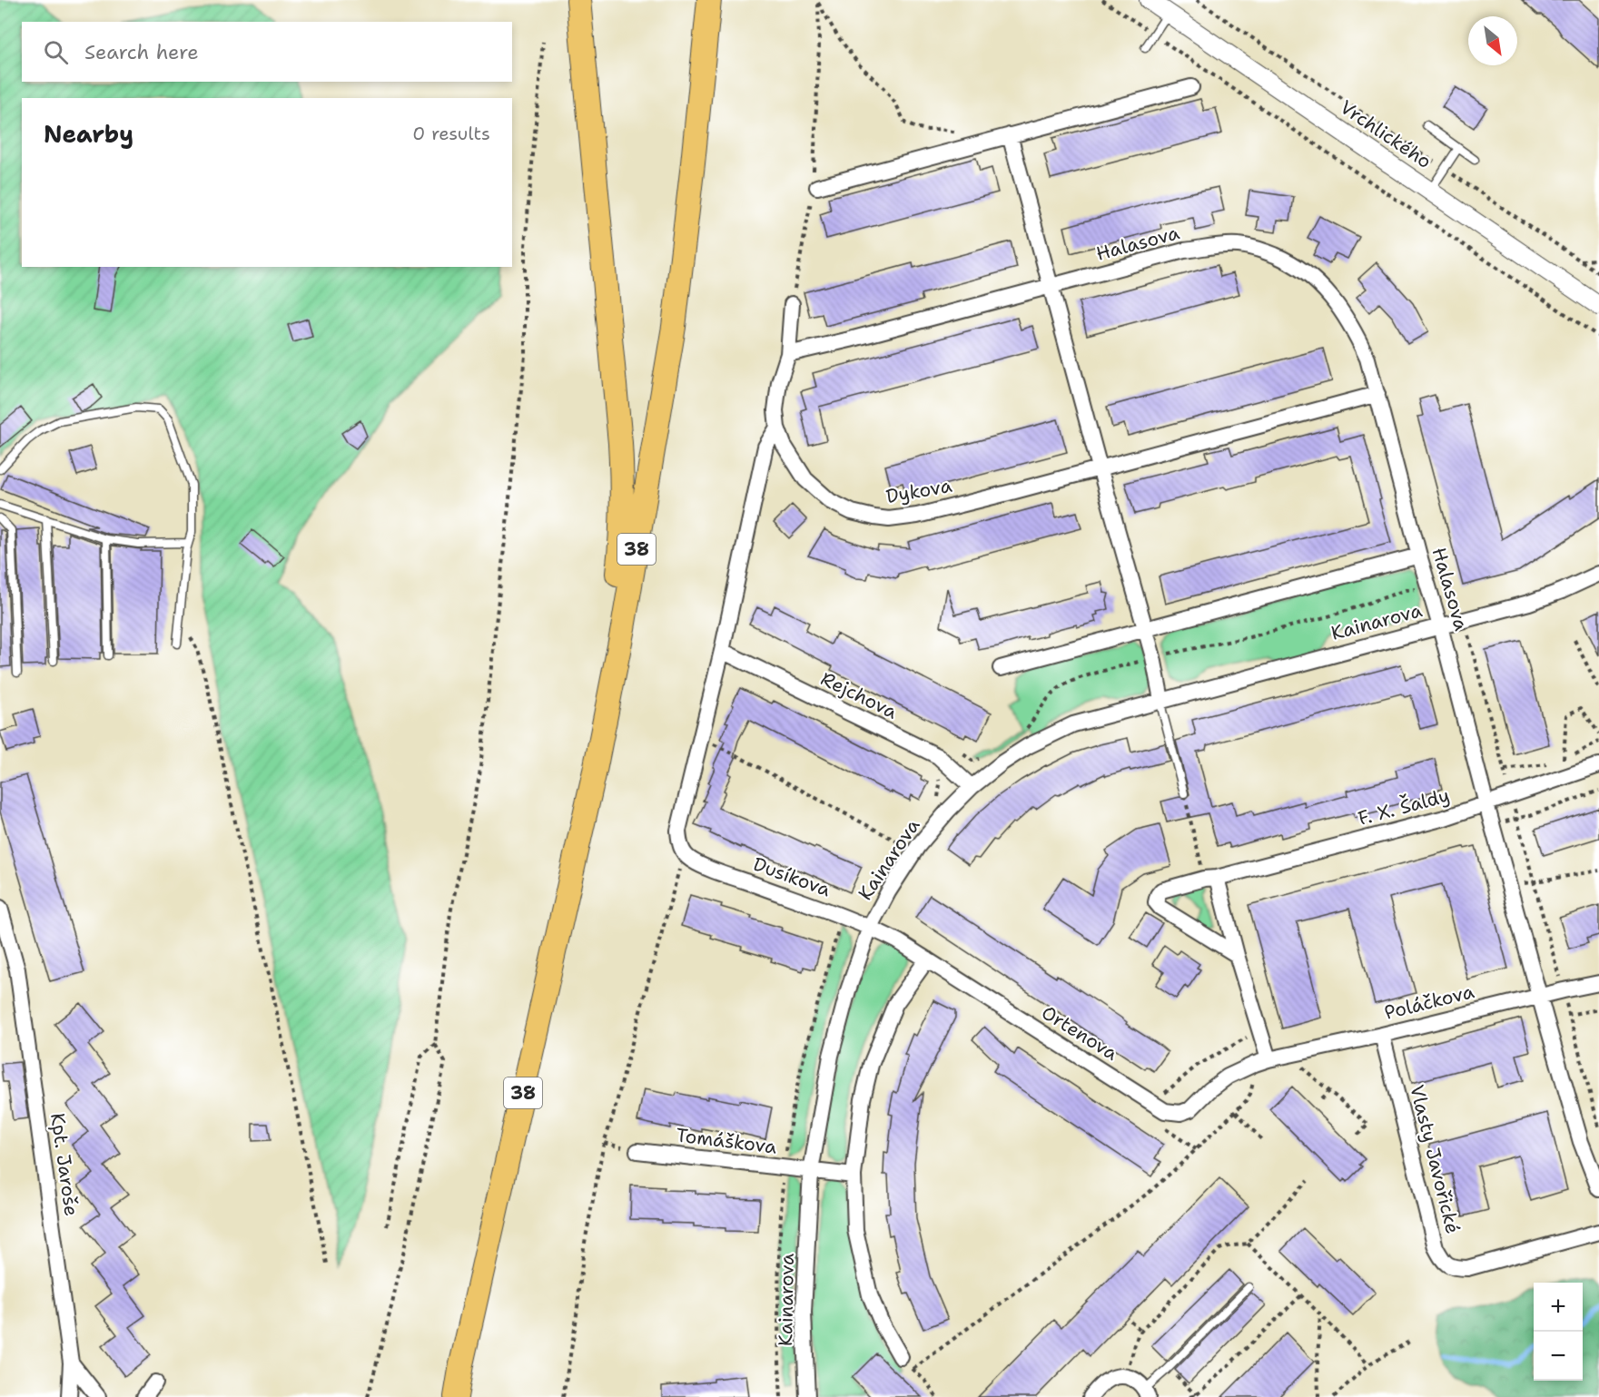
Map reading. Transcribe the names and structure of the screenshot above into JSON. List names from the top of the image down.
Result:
{
  "streets": {
    "main road": ["38"],
    "street": [
      "Vrchlického",
      "Halasova",
      "Dykova",
      "Kainarova",
      "Rejchova",
      "F. X. Šaldy",
      "Dusíkova",
      "Poláčkova",
      "Ortenova",
      "Tomáškova",
      "Vlasty Javořické",
      "Kpt. Jaroše"
    ]
  },
  "crossings": [
    ["Halasova", "Dykova"],
    ["Halasova", "Kainarova"],
    ["Halasova", "F. X. Šaldy"],
    ["Halasova", "Poláčkova"],
    ["Kainarova", "Rejchova"],
    ["Kainarova", "Dusíkova"],
    ["Kainarova", "Ortenova"],
    ["Kainarova", "Tomáškova"],
    ["Dusíkova", "Ortenova"],
    ["Poláčkova", "Ortenova"],
    ["Poláčkova", "Vlasty Javořické"]
  ],
  "north": "bottom right",
  "page": {
    "search": "Search here",
    "heading": ["Nearby", "0 results"],
    "map_buttons": ["+", "−"]
  }
}
